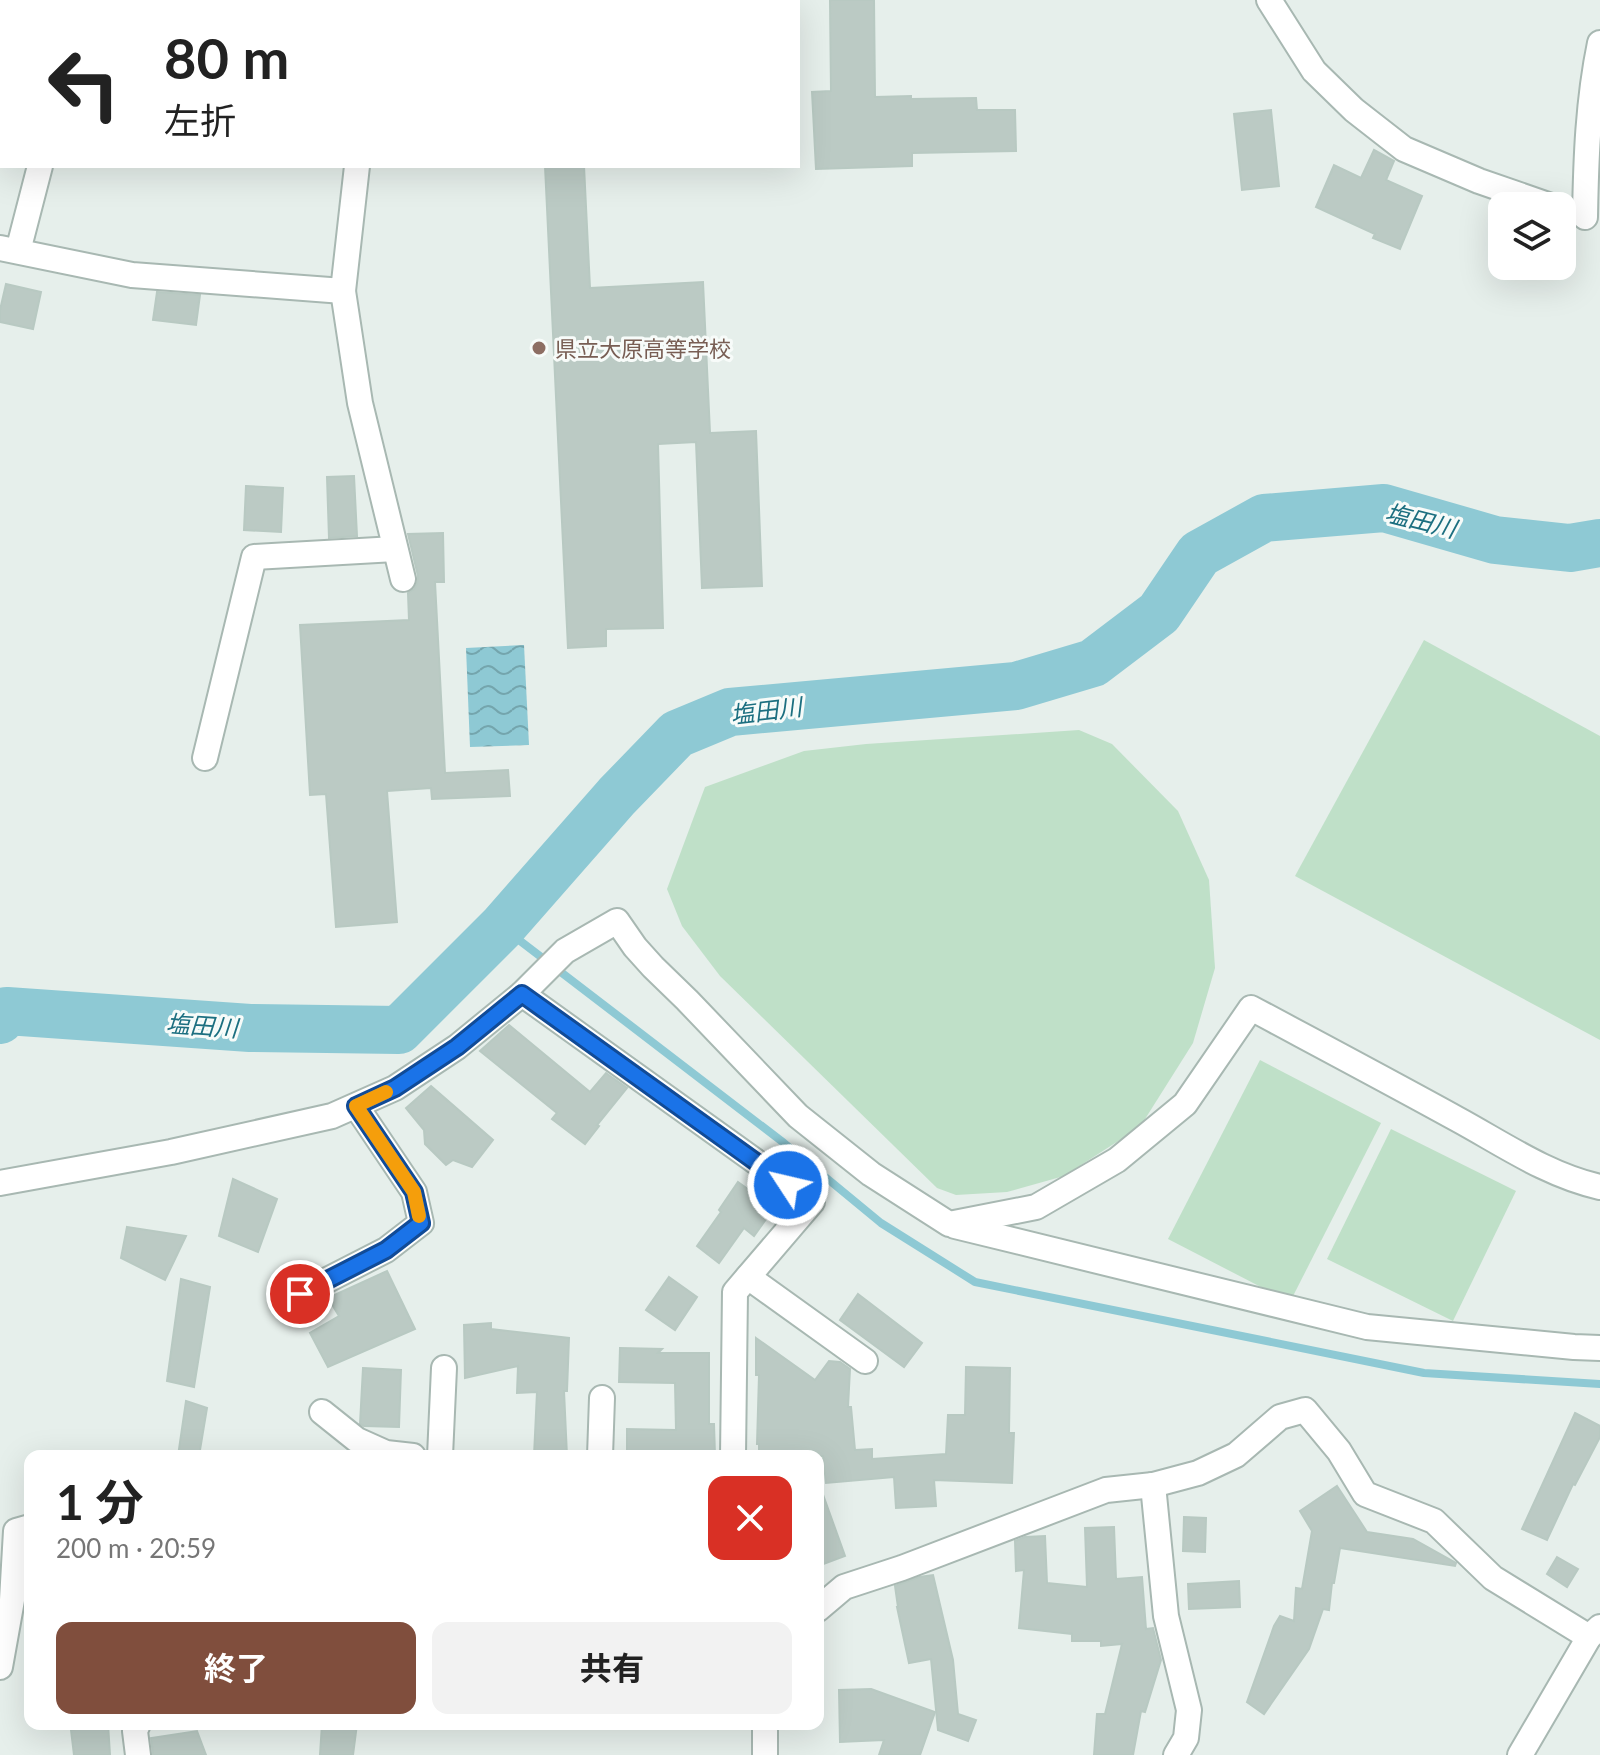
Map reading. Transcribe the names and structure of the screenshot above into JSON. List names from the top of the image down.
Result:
{
  "water": ["塩田川"],
  "places": ["県立大原高等学校"],
  "page": {
    "turn": ["80 m", "左折"],
    "heading": ["1 分", "200 m · 20:59"],
    "buttons": ["終了", "共有"]
  }
}
